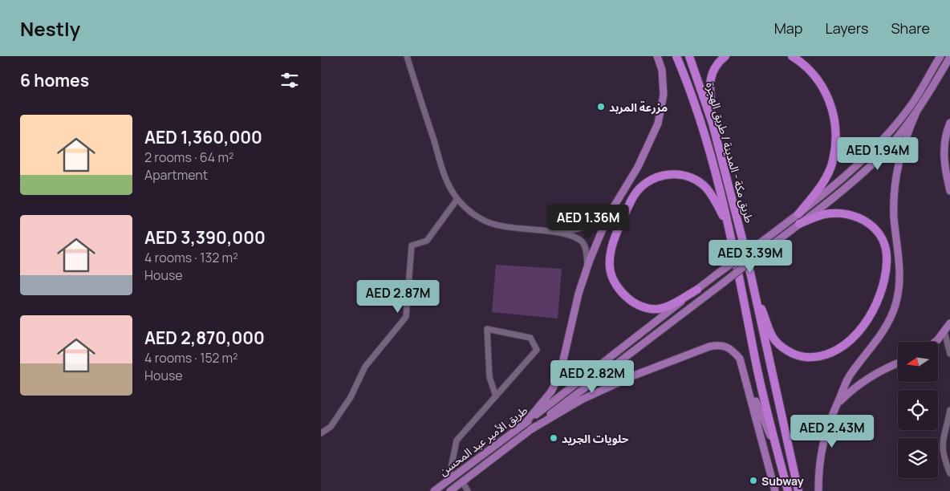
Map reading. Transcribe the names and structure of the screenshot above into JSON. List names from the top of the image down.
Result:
{
  "streets": {
    "highway": ["طريق مكة - المدينة / طريق الهجرة"],
    "main road": ["طريق الأمير عبد المحسن"]
  },
  "places": ["مزرعة المربد", "حلويات الجريد", "Subway"],
  "north": "left",
  "page": {
    "header": "Nestly",
    "nav": ["Map", "Layers", "Share"],
    "heading": "6 homes",
    "list": [
      {
        "name": "AED 1,360,000",
        "note": "2 rooms · 64 m² · Apartment"
      },
      {
        "name": "AED 3,390,000",
        "note": "4 rooms · 132 m² · House"
      },
      {
        "name": "AED 2,870,000",
        "note": "4 rooms · 152 m² · House"
      }
    ],
    "price": [
      "AED 1.94M",
      "AED 1.36M",
      "AED 3.39M",
      "AED 2.87M",
      "AED 2.82M",
      "AED 2.43M"
    ]
  }
}
